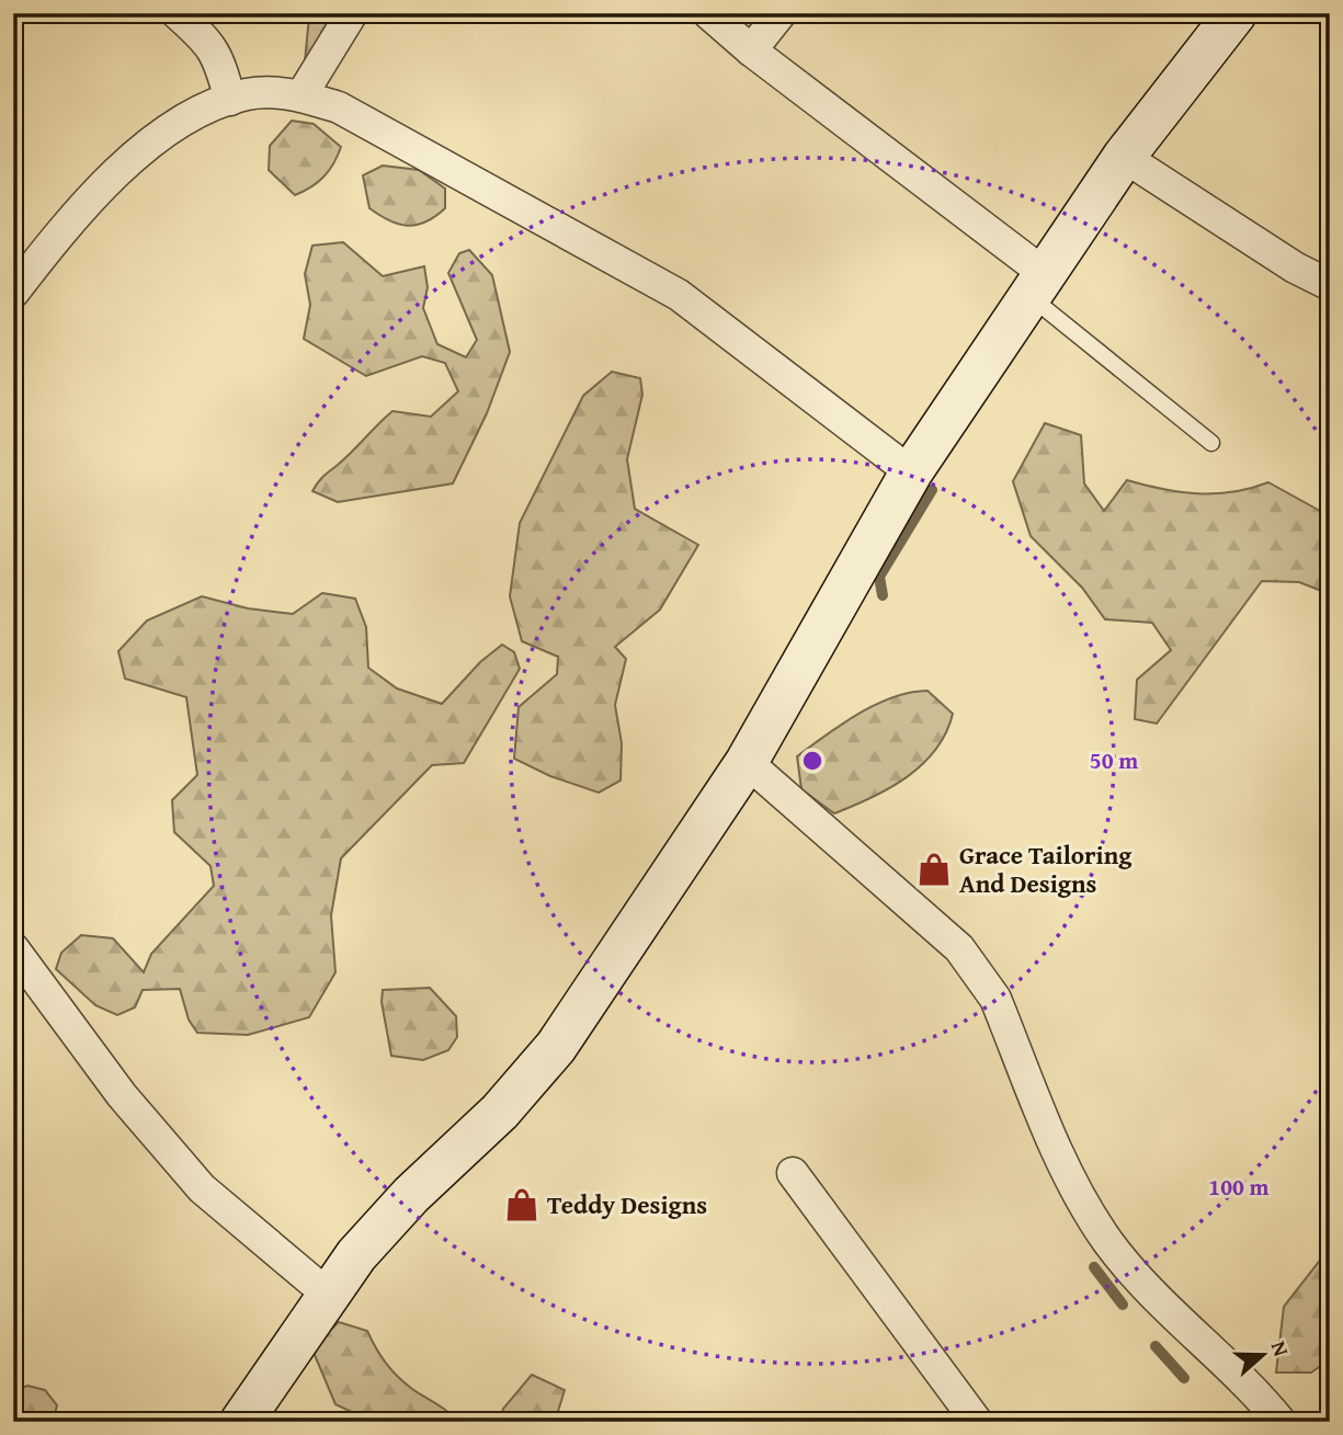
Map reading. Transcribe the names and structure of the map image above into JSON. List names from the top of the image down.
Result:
{
  "places": {
    "shop": ["Grace Tailoring And Designs", "Teddy Designs"]
  },
  "north": "right",
  "rings": ["50 m", "100 m"]
}
